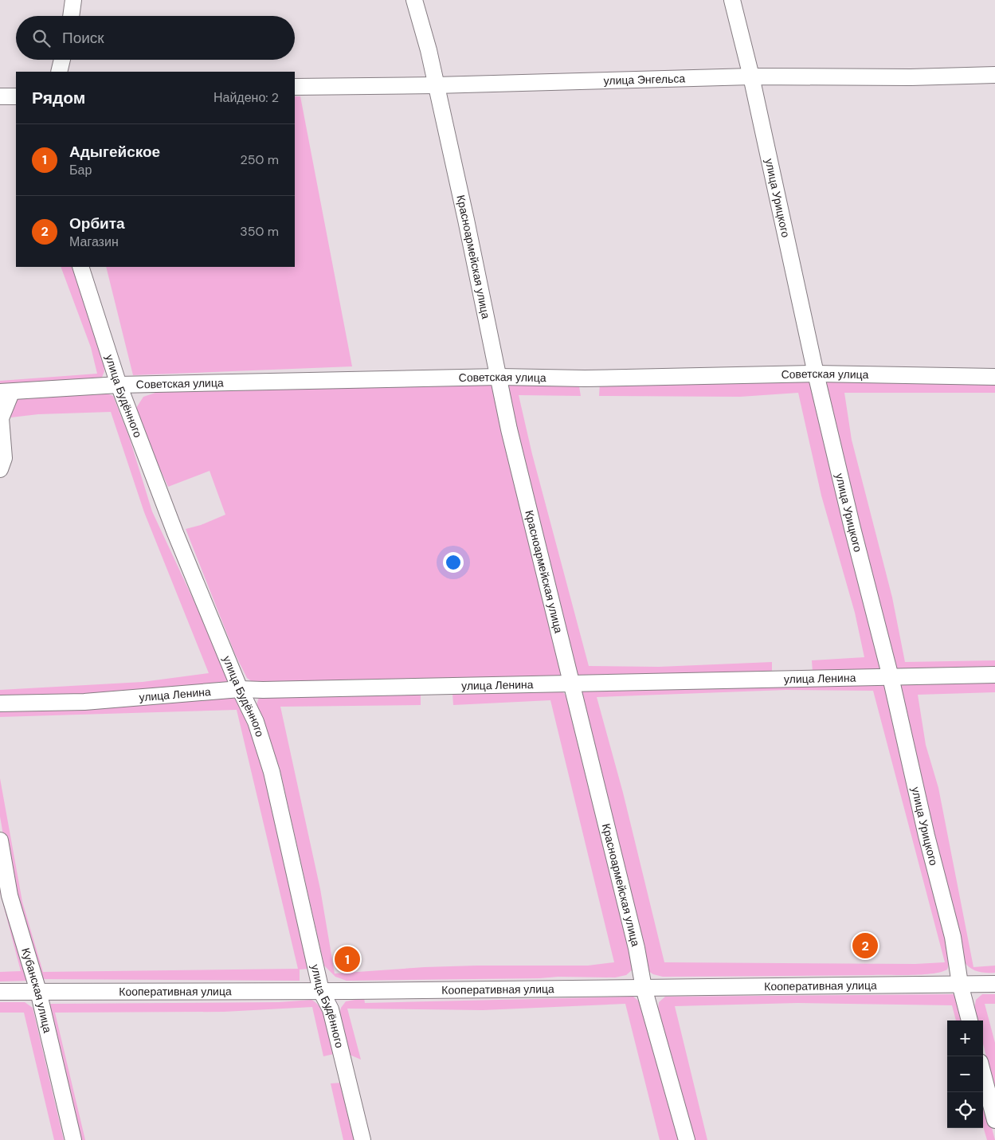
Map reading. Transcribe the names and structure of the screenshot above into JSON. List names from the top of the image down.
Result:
{
  "streets": {
    "street": [
      "улица Энгельса",
      "улица Урицкого",
      "Красноармейская улица",
      "Советская улица",
      "улица Будённого",
      "улица Ленина",
      "Кооперативная улица",
      "Кубанская улица"
    ]
  },
  "crossings": [
    ["улица Энгельса", "улица Урицкого"],
    ["улица Энгельса", "Красноармейская улица"],
    ["улица Урицкого", "Советская улица"],
    ["улица Урицкого", "улица Ленина"],
    ["улица Урицкого", "Кооперативная улица"],
    ["Красноармейская улица", "Советская улица"],
    ["Красноармейская улица", "улица Ленина"],
    ["Красноармейская улица", "Кооперативная улица"],
    ["Советская улица", "улица Будённого"],
    ["улица Будённого", "улица Ленина"],
    ["улица Будённого", "Кооперативная улица"],
    ["Кооперативная улица", "Кубанская улица"]
  ],
  "page": {
    "search": "Поиск",
    "heading": ["Рядом", "Найдено: 2"],
    "list": [
      {
        "mark": "1",
        "name": "Адыгейское",
        "note": "Бар",
        "value": "250 m"
      },
      {
        "mark": "2",
        "name": "Орбита",
        "note": "Магазин",
        "value": "350 m"
      }
    ],
    "pins": ["2", "1"],
    "map_buttons": ["+", "−"]
  }
}
